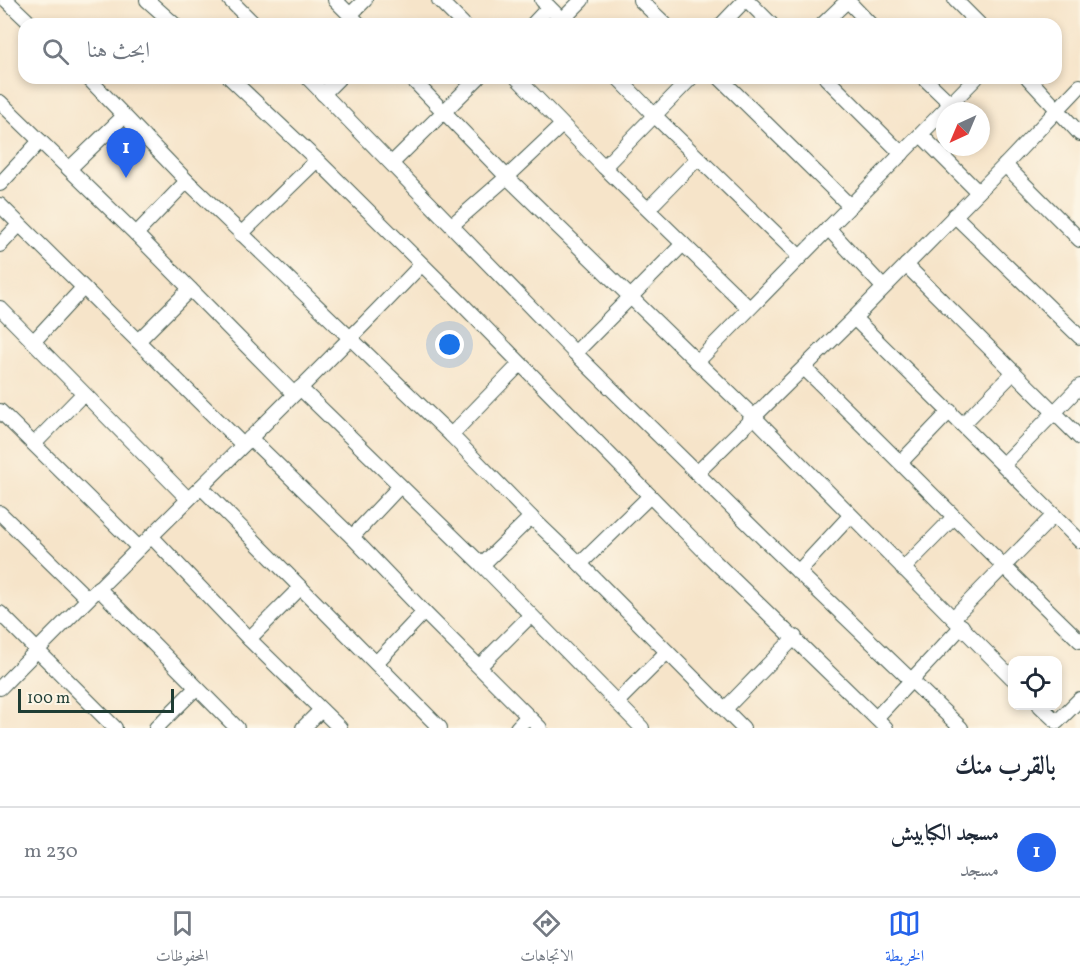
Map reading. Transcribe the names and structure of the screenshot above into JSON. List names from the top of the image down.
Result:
{
  "scale_bar": "100 m",
  "north": "bottom left",
  "page": {
    "search": "ابحث هنا",
    "pins": "1",
    "scale": "100 m",
    "heading": "بالقرب منك",
    "list": [
      {
        "mark": "1",
        "name": "مسجد الكبابيش",
        "note": "مسجد",
        "value": "230 m"
      }
    ],
    "nav": ["الخريطة", "الاتجاهات", "المحفوظات"]
  }
}
